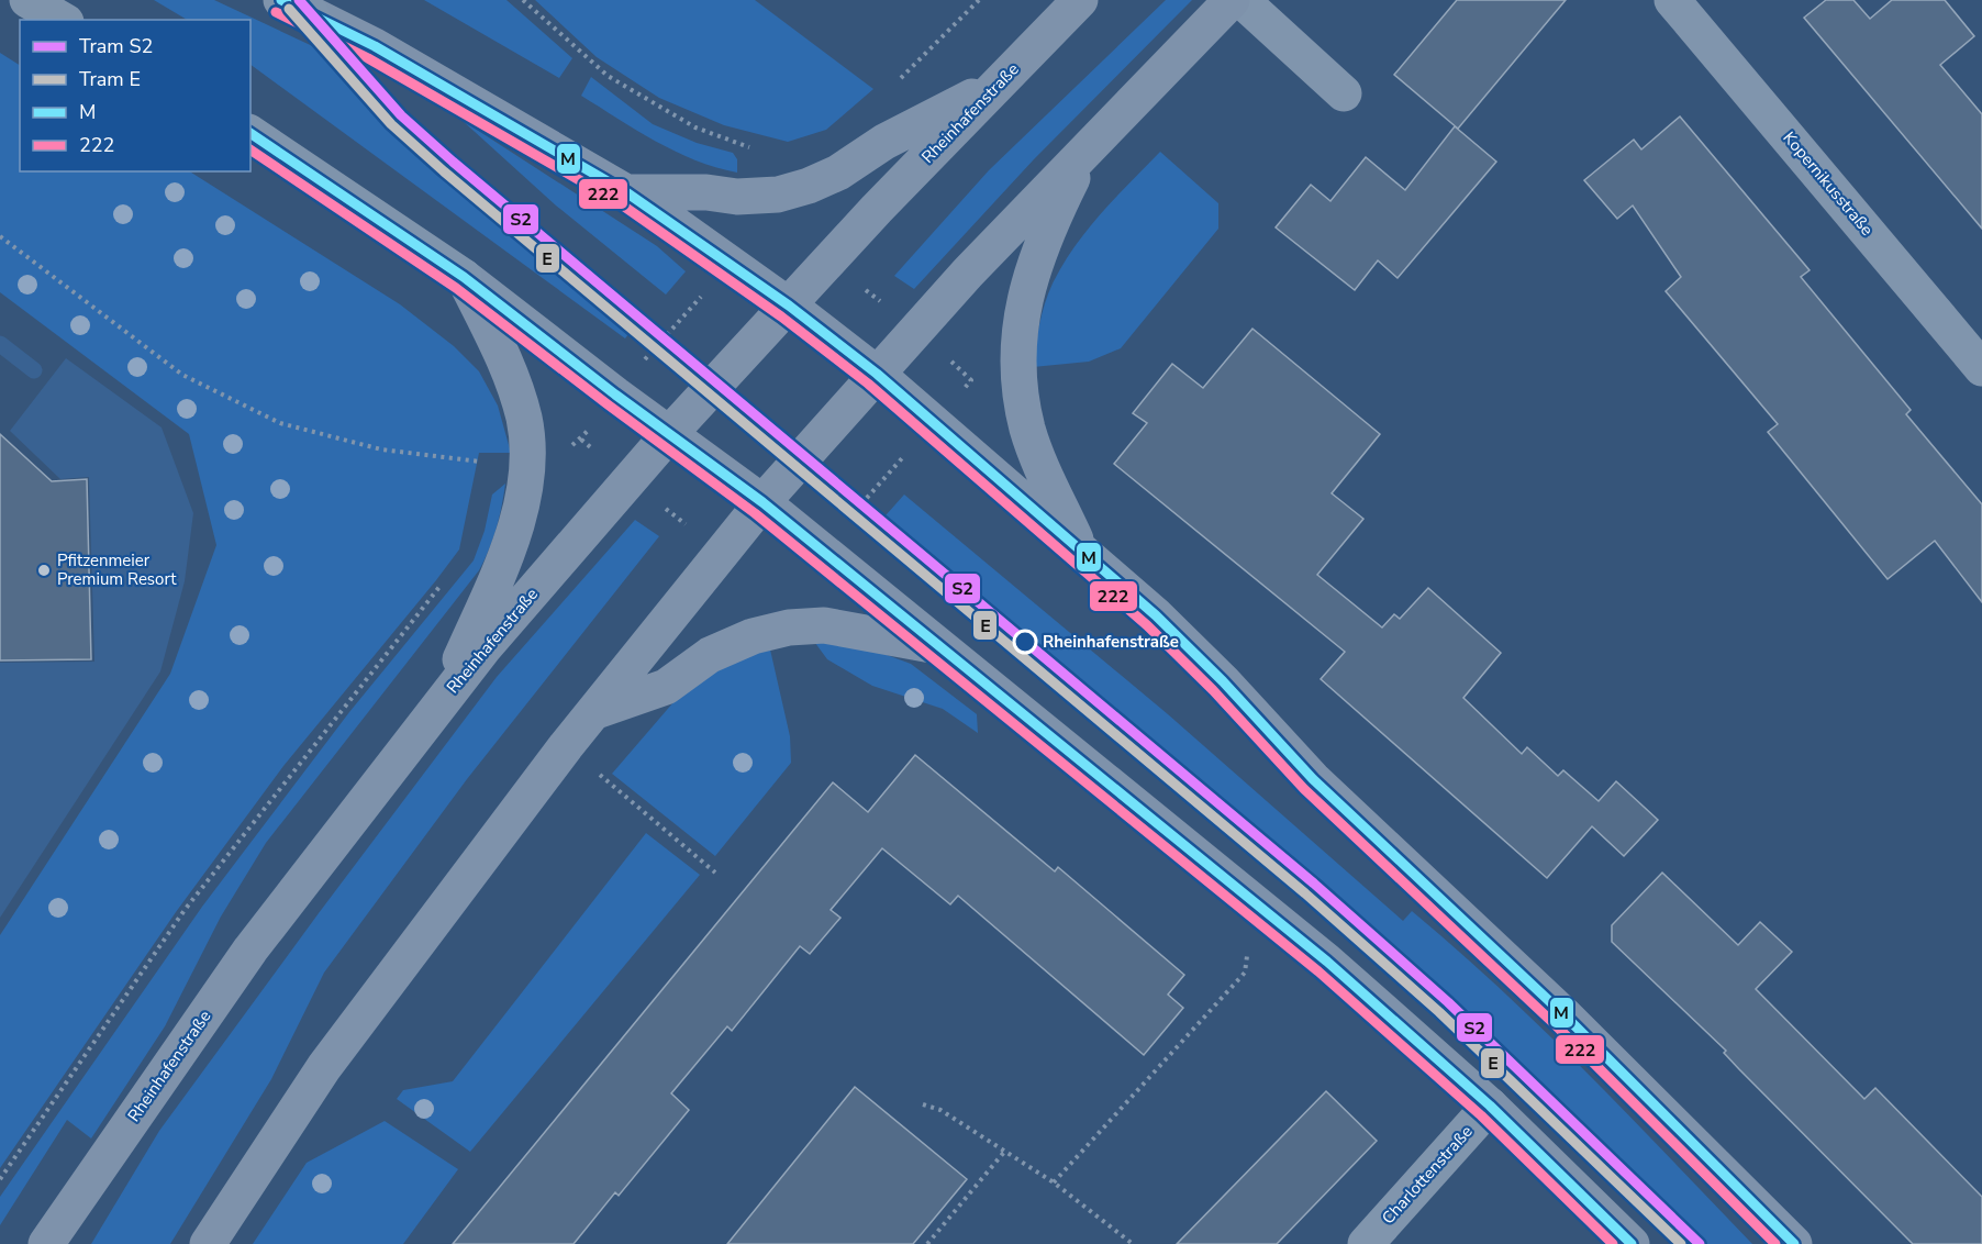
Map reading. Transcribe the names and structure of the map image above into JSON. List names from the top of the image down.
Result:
{
  "streets": {
    "main road": ["Rheinhafenstraße"],
    "street": ["Kopernikusstraße", "Charlottenstraße"]
  },
  "places": ["Pfitzenmeier Premium Resort", "Rheinhafenstraße"],
  "lines": [
    "tram line S2",
    "transit line M",
    "tram line E",
    "transit line 222"
  ],
  "legend": [
    "Tram S2",
    "Tram E",
    "M",
    "222"
  ]
}
